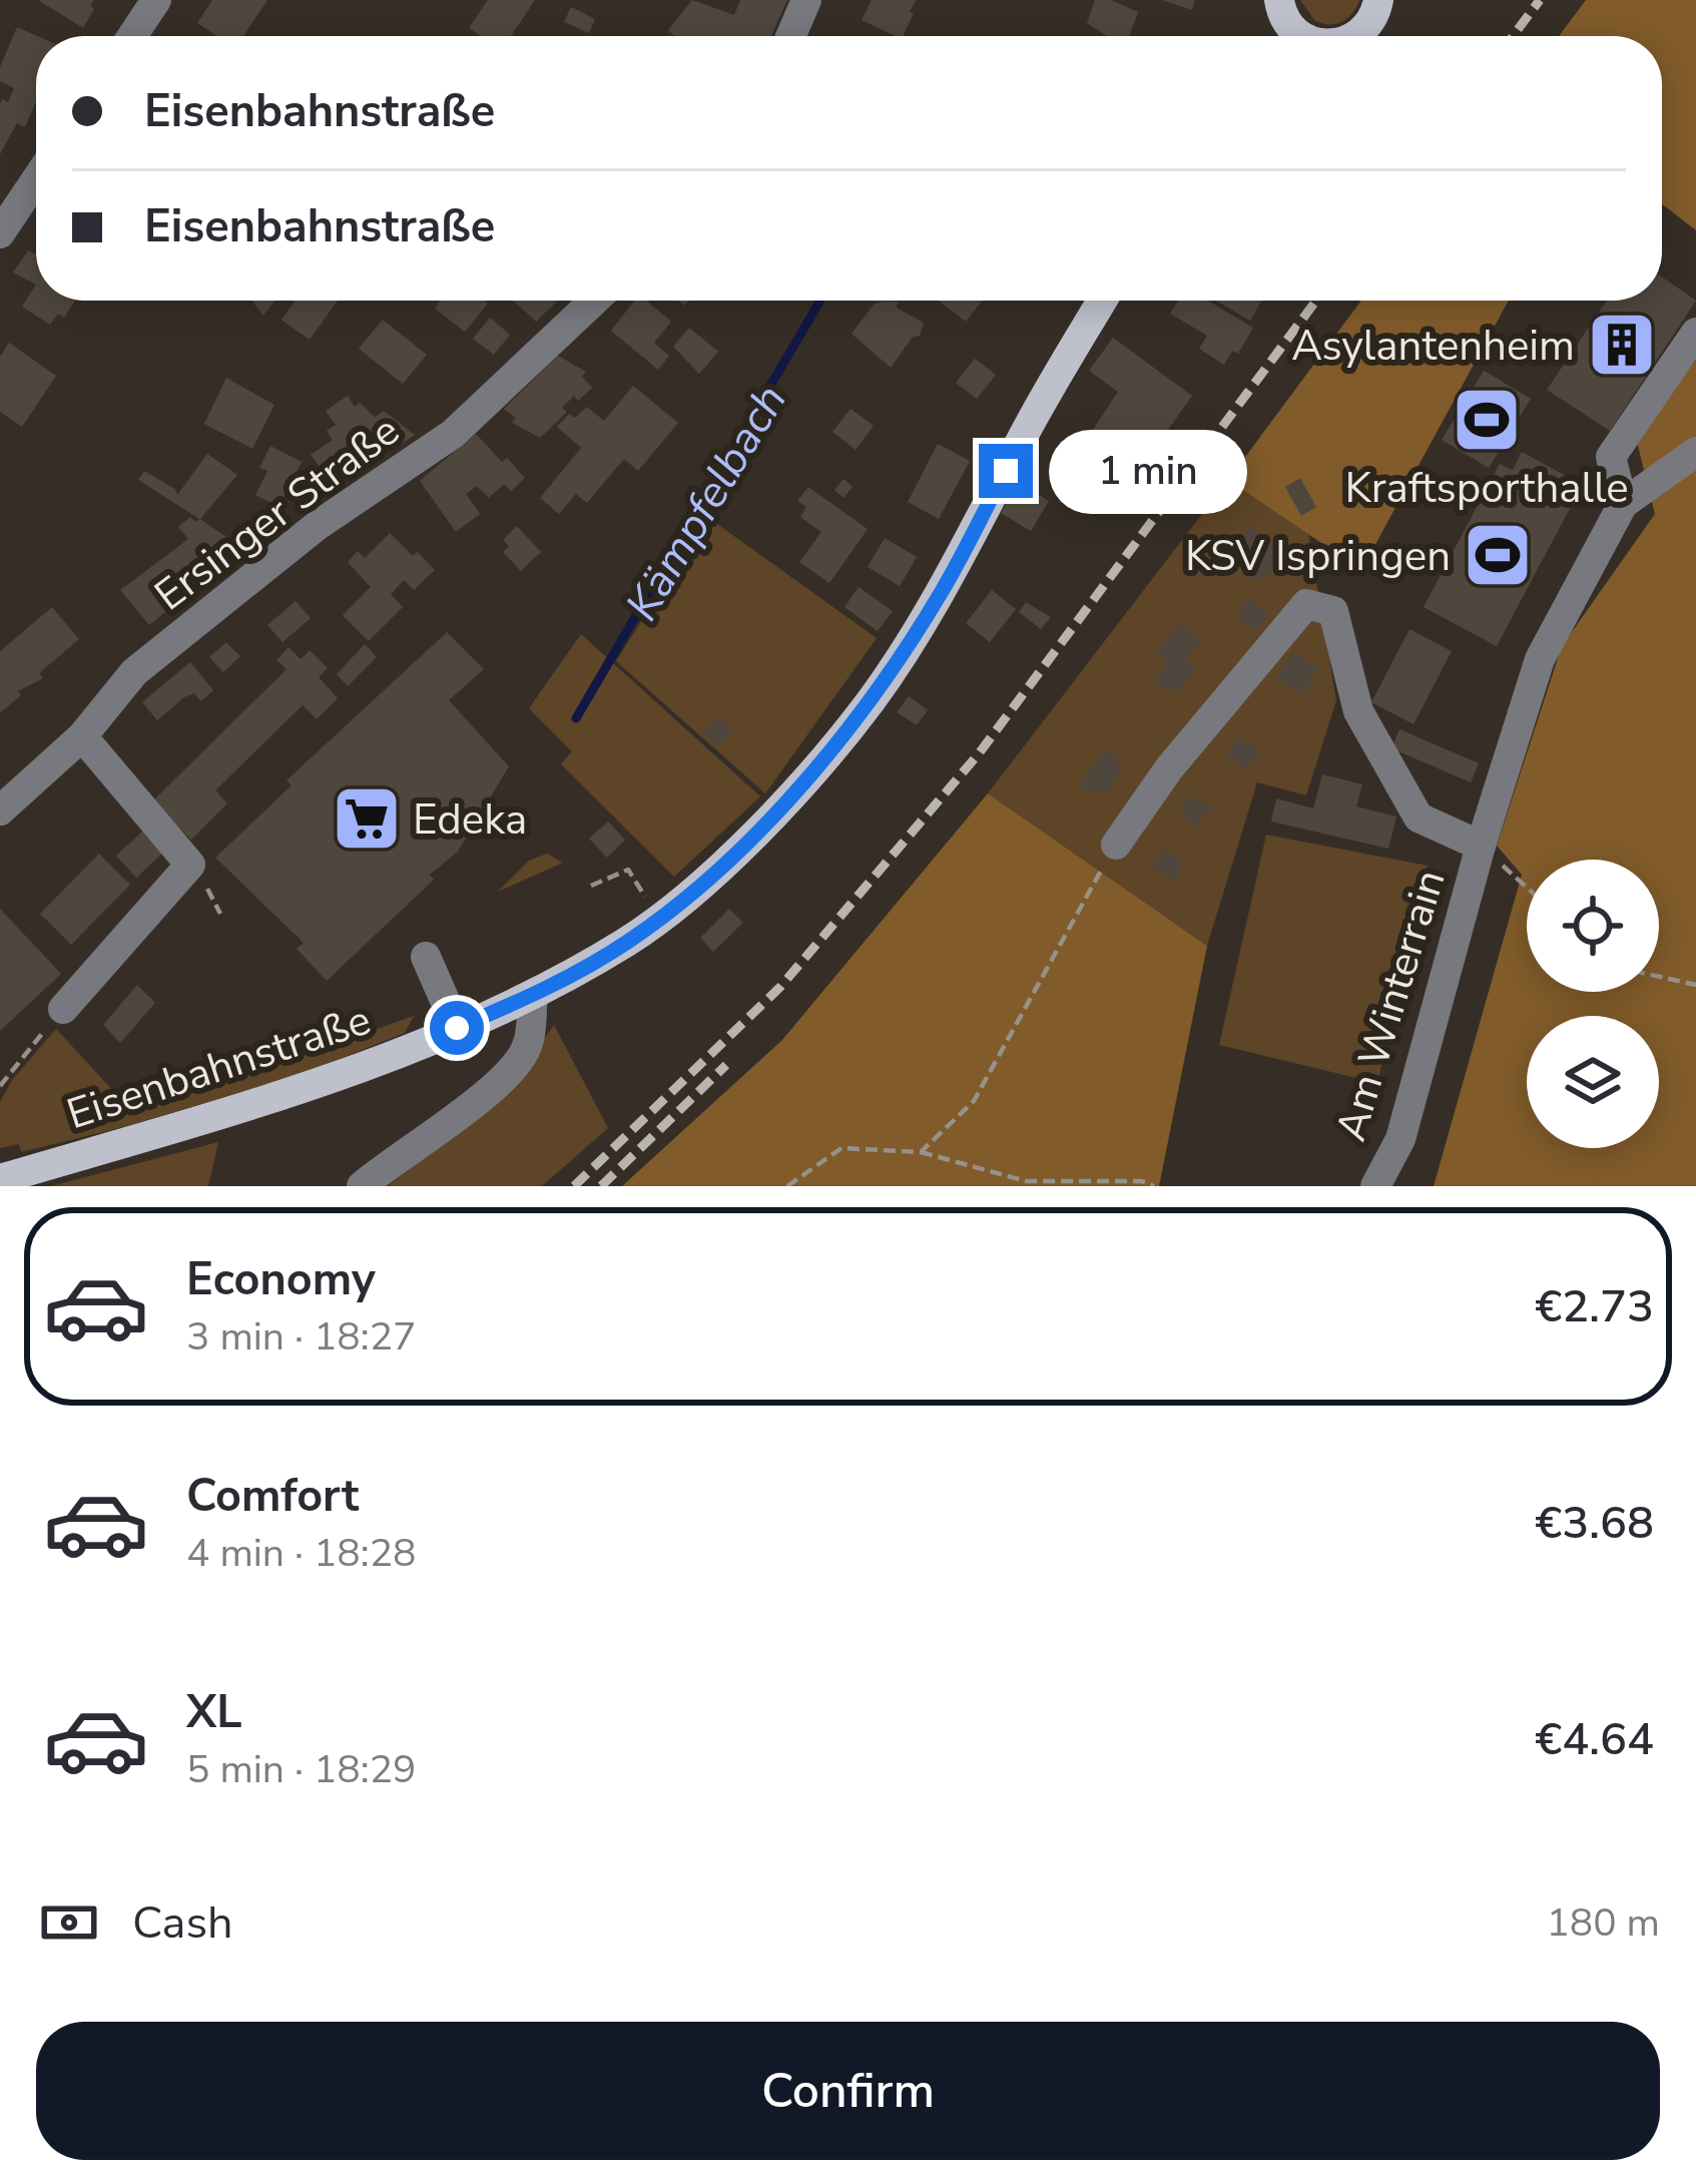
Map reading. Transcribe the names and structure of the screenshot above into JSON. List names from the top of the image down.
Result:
{
  "streets": {
    "main road": ["Eisenbahnstraße"],
    "street": ["Ersinger Straße", "Am Winterrain"]
  },
  "water": ["Kämpfelbach"],
  "places": {
    "building": ["Asylantenheim"],
    "sports": ["Kraftsporthalle", "KSV Ispringen"],
    "supermarket": ["Edeka"]
  },
  "page": {
    "banner": ["Eisenbahnstraße", "Eisenbahnstraße"],
    "bubble": "1 min",
    "list": [
      {
        "name": "Economy",
        "note": "3 min · 18:27",
        "value": "€2.73"
      },
      {
        "name": "Comfort",
        "note": "4 min · 18:28",
        "value": "€3.68"
      },
      {
        "name": "XL",
        "note": "5 min · 18:29",
        "value": "€4.64"
      }
    ],
    "pay": ["Cash", "180 m"],
    "buttons": "Confirm"
  }
}
